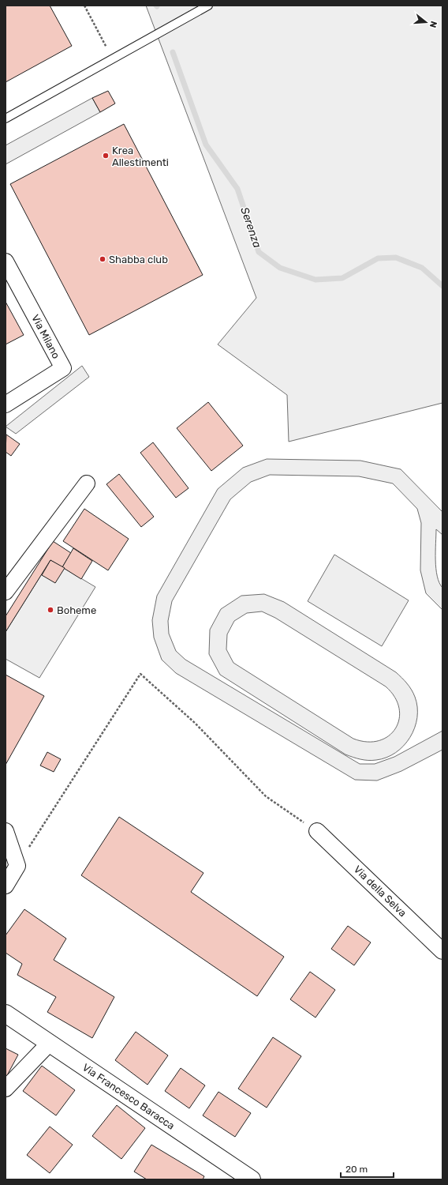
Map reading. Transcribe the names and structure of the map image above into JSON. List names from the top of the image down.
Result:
{
  "streets": {
    "street": ["Via Milano", "Via della Selva", "Via Francesco Baracca"]
  },
  "water": ["Serenza"],
  "places": ["Krea Allestimenti", "Shabba club", "Boheme"],
  "scale_bar": "20 m",
  "north": "right"
}
